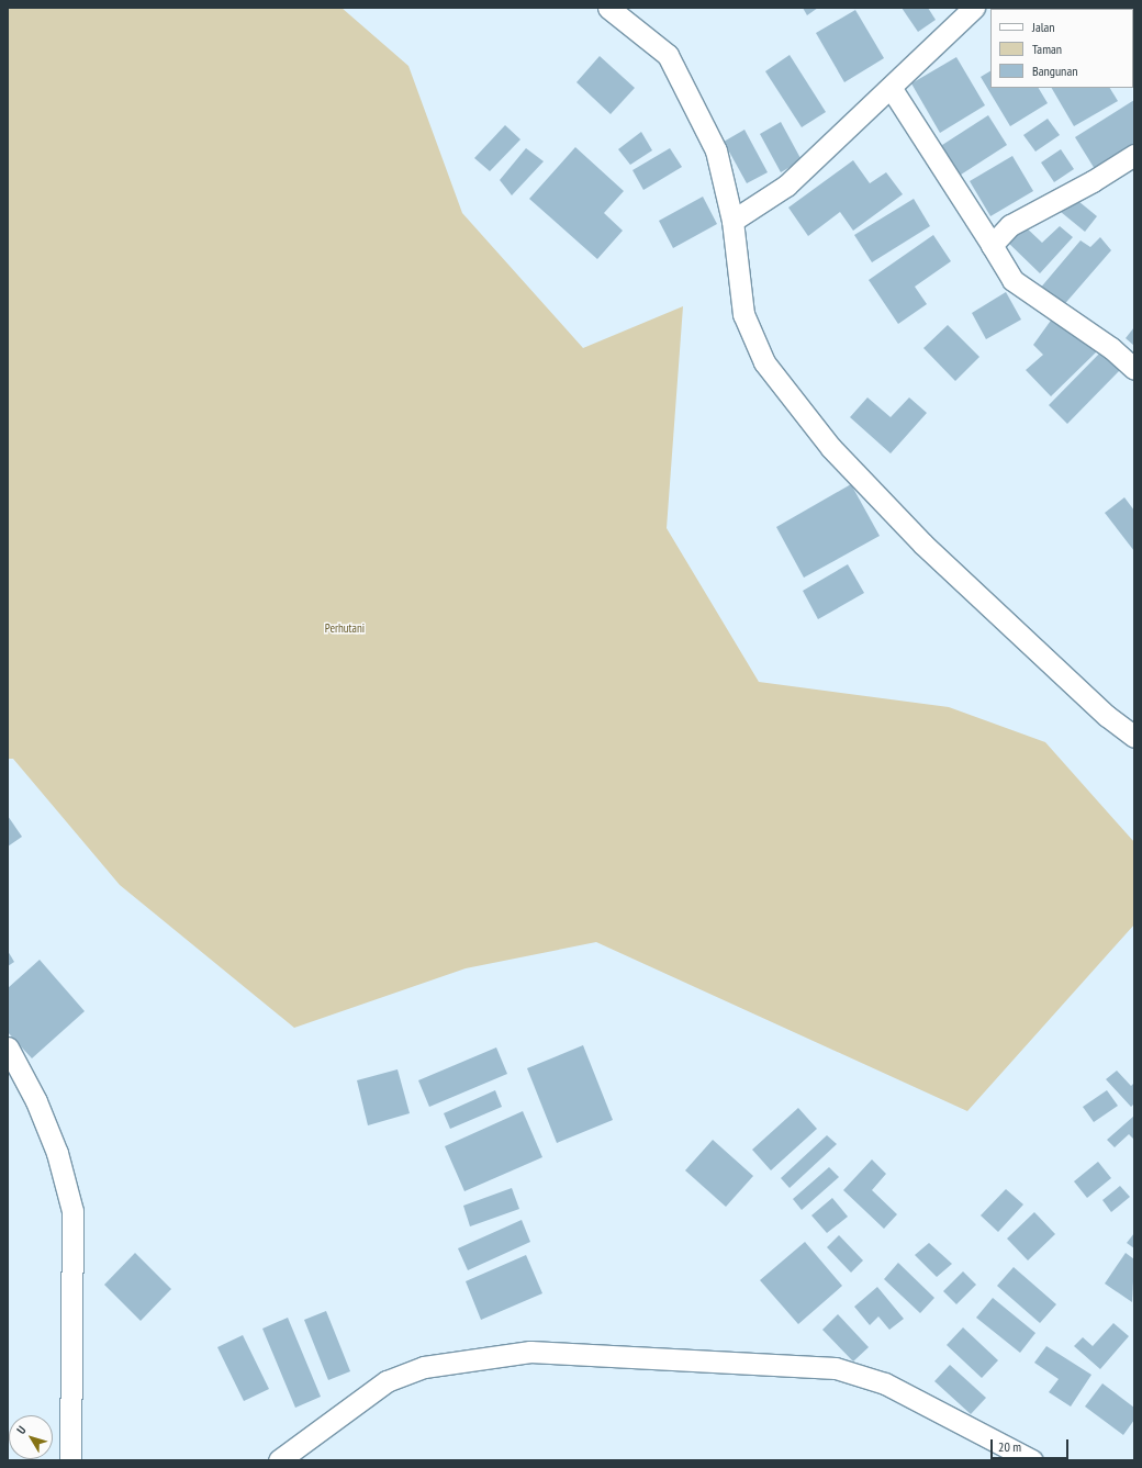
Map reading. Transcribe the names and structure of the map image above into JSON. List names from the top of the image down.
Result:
{
  "parks": ["Perhutani"],
  "legend": ["Jalan", "Taman", "Bangunan"],
  "scale_bar": "20 m",
  "north": "top left"
}
